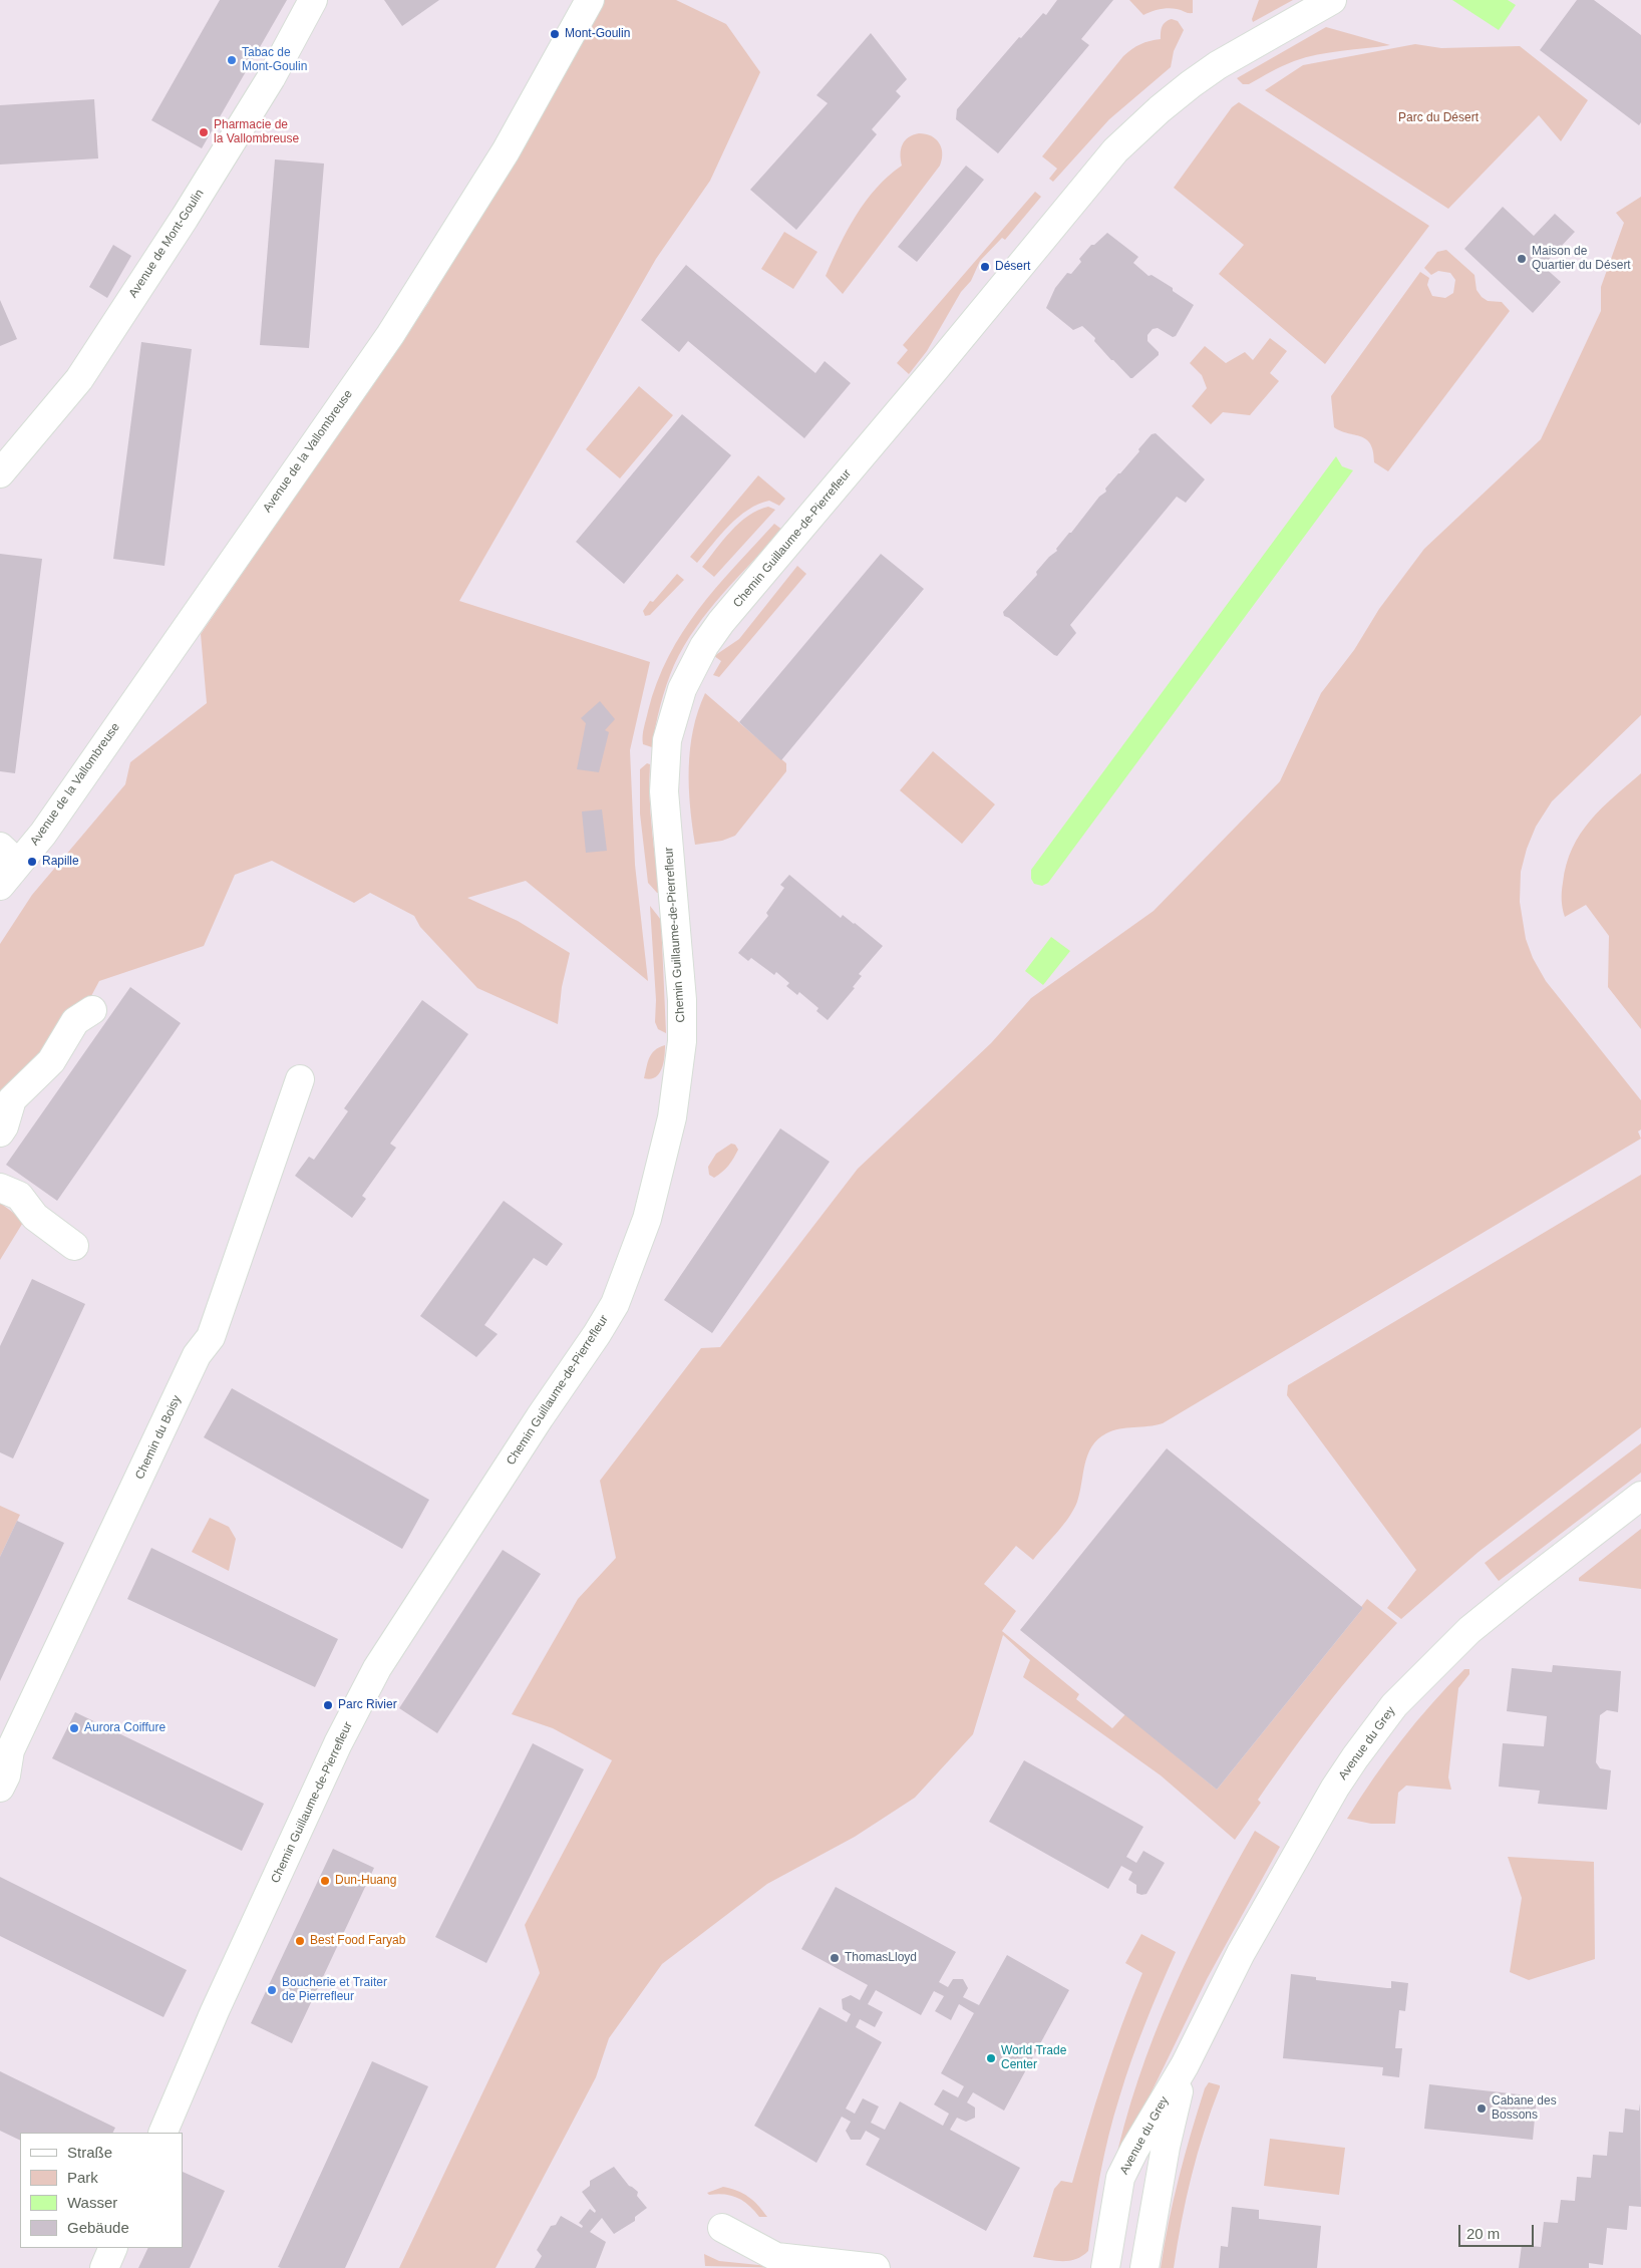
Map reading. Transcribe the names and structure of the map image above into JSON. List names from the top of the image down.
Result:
{
  "streets": {
    "street": [
      "Avenue de Mont-Goulin",
      "Avenue de la Vallombreuse",
      "Chemin Guillaume-de-Pierrefleur",
      "Chemin du Boisy",
      "Avenue du Grey"
    ]
  },
  "parks": ["Parc du Désert"],
  "places": [
    "Mont-Goulin",
    "Tabac de Mont-Goulin",
    "Pharmacie de la Vallombreuse",
    "Maison de Quartier du Désert",
    "Désert",
    "Rapille",
    "Parc Rivier",
    "Aurora Coiffure",
    "Dun-Huang",
    "Best Food Faryab",
    "ThomasLloyd",
    "Boucherie et Traiter de Pierrefleur",
    "World Trade Center",
    "Cabane des Bossons"
  ],
  "legend": [
    "Straße",
    "Park",
    "Wasser",
    "Gebäude"
  ],
  "scale_bar": "20 m"
}
